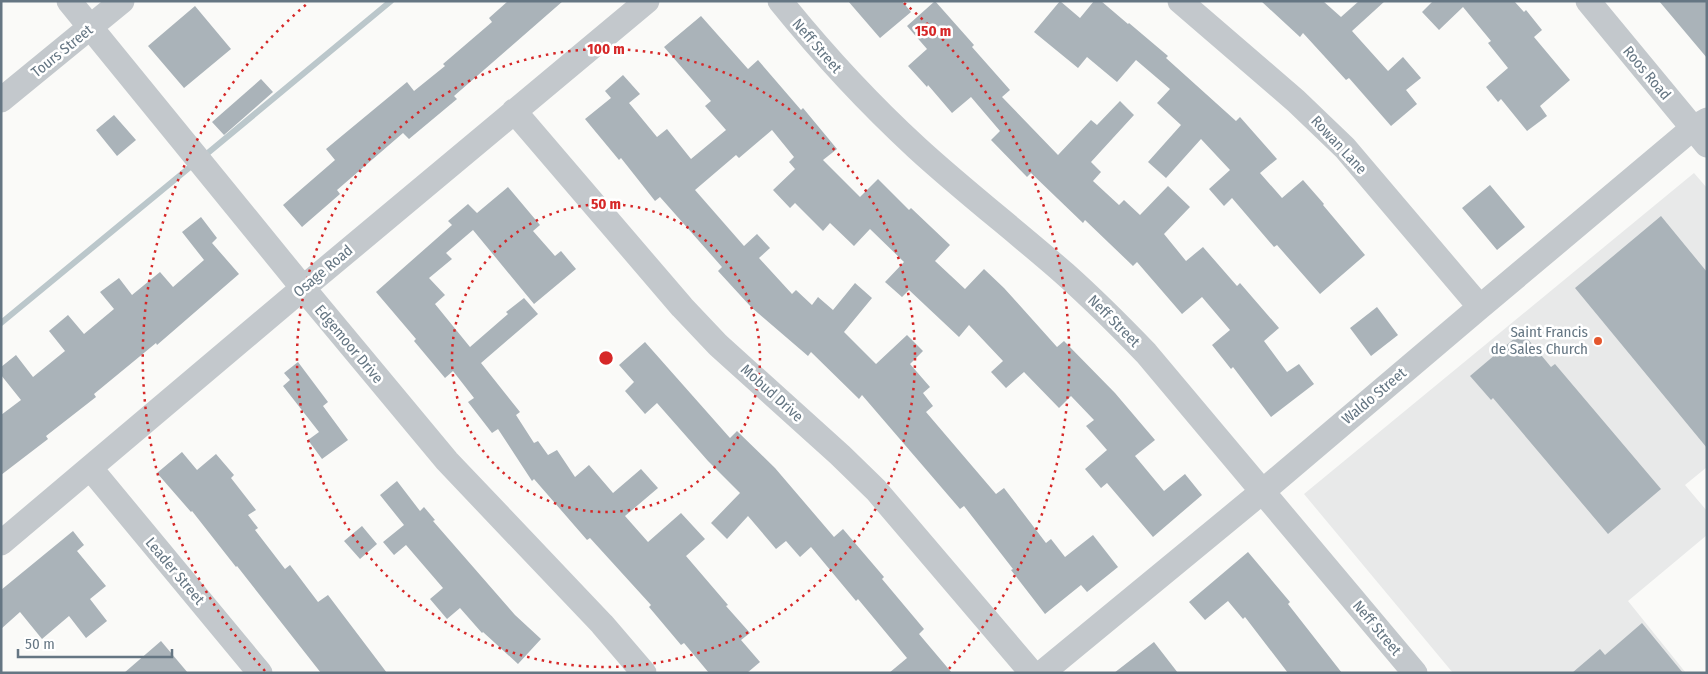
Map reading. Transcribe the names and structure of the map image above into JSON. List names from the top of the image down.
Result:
{
  "streets": {
    "street": [
      "Neff Street",
      "Tours Street",
      "Roos Road",
      "Rowan Lane",
      "Osage Road",
      "Edgemoor Drive",
      "Mobud Drive",
      "Waldo Street",
      "Leader Street"
    ]
  },
  "crossings": [
    ["Neff Street", "Waldo Street"],
    ["Tours Street", "Edgemoor Drive"],
    ["Roos Road", "Waldo Street"],
    ["Rowan Lane", "Waldo Street"],
    ["Osage Road", "Edgemoor Drive"],
    ["Osage Road", "Mobud Drive"],
    ["Osage Road", "Leader Street"]
  ],
  "places": ["Saint Francis de Sales Church"],
  "scale_bar": "50 m",
  "rings": ["150 m", "100 m", "50 m"]
}
